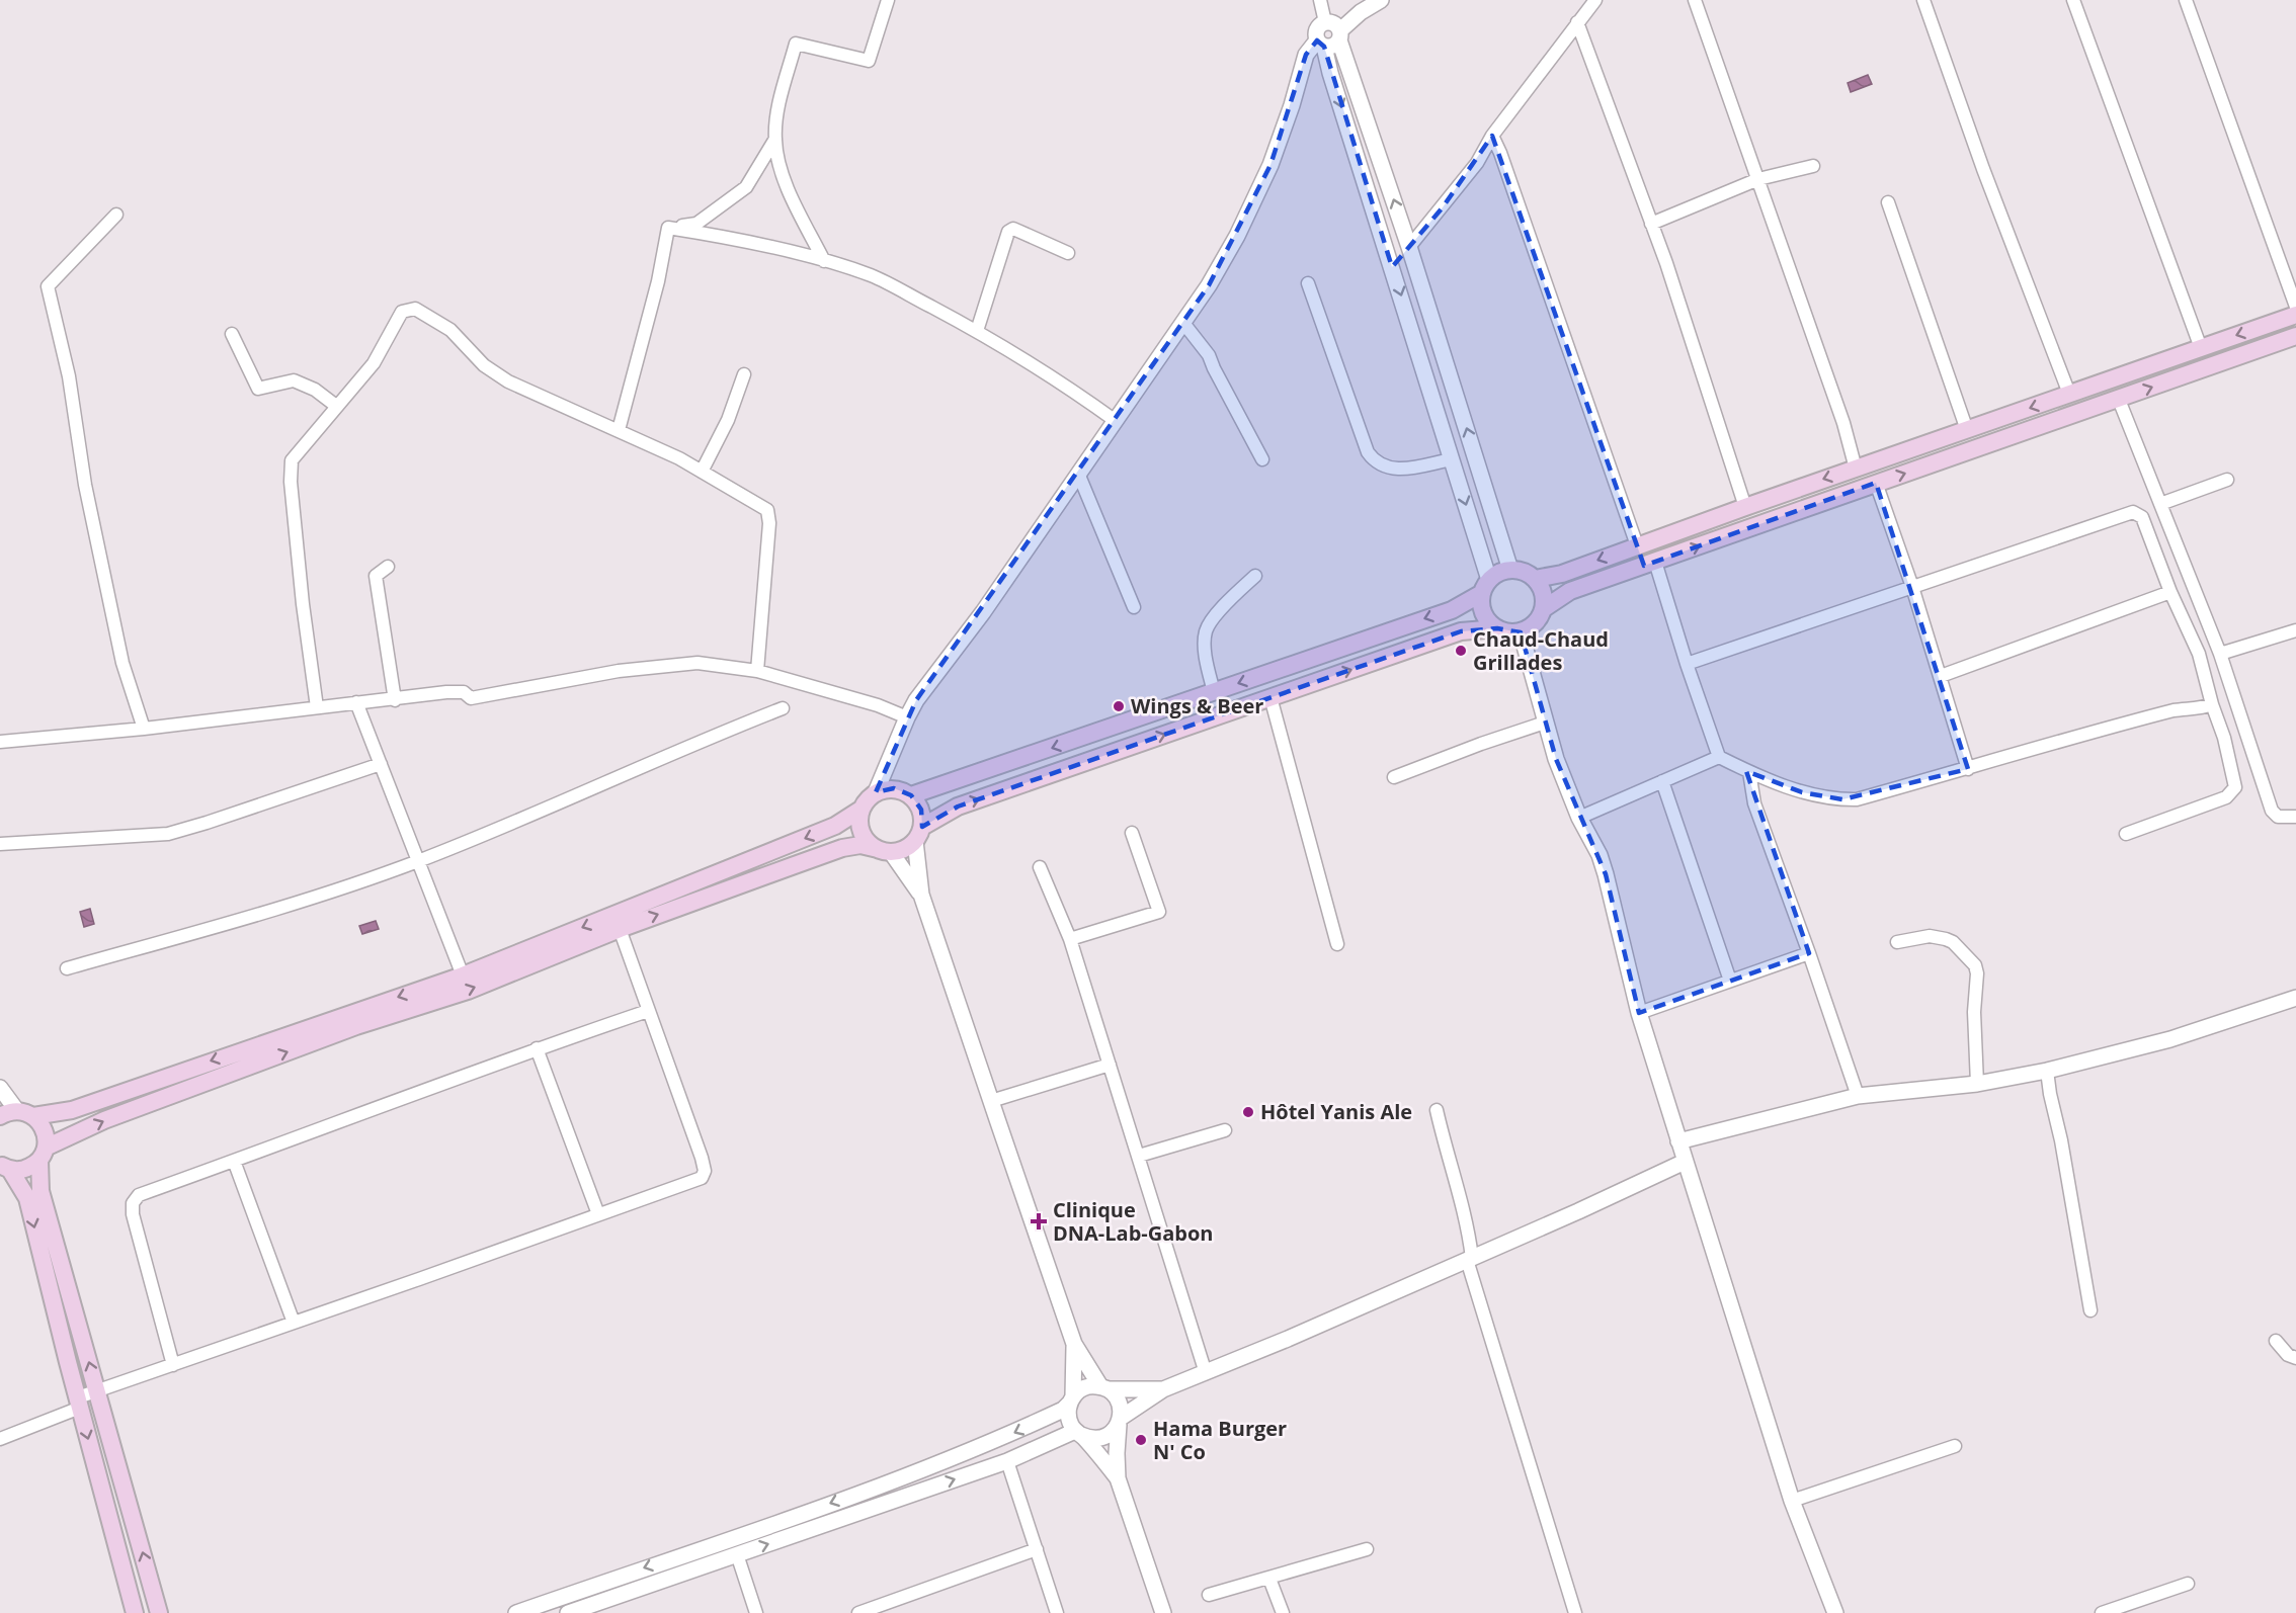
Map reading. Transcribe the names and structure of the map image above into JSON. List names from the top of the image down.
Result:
{
  "places": {
    "other": [
      "Chaud-Chaud Grillades",
      "Wings & Beer",
      "Hôtel Yanis Ale",
      "Hama Burger N' Co"
    ],
    "health": ["Clinique DNA-Lab-Gabon"]
  }
}
